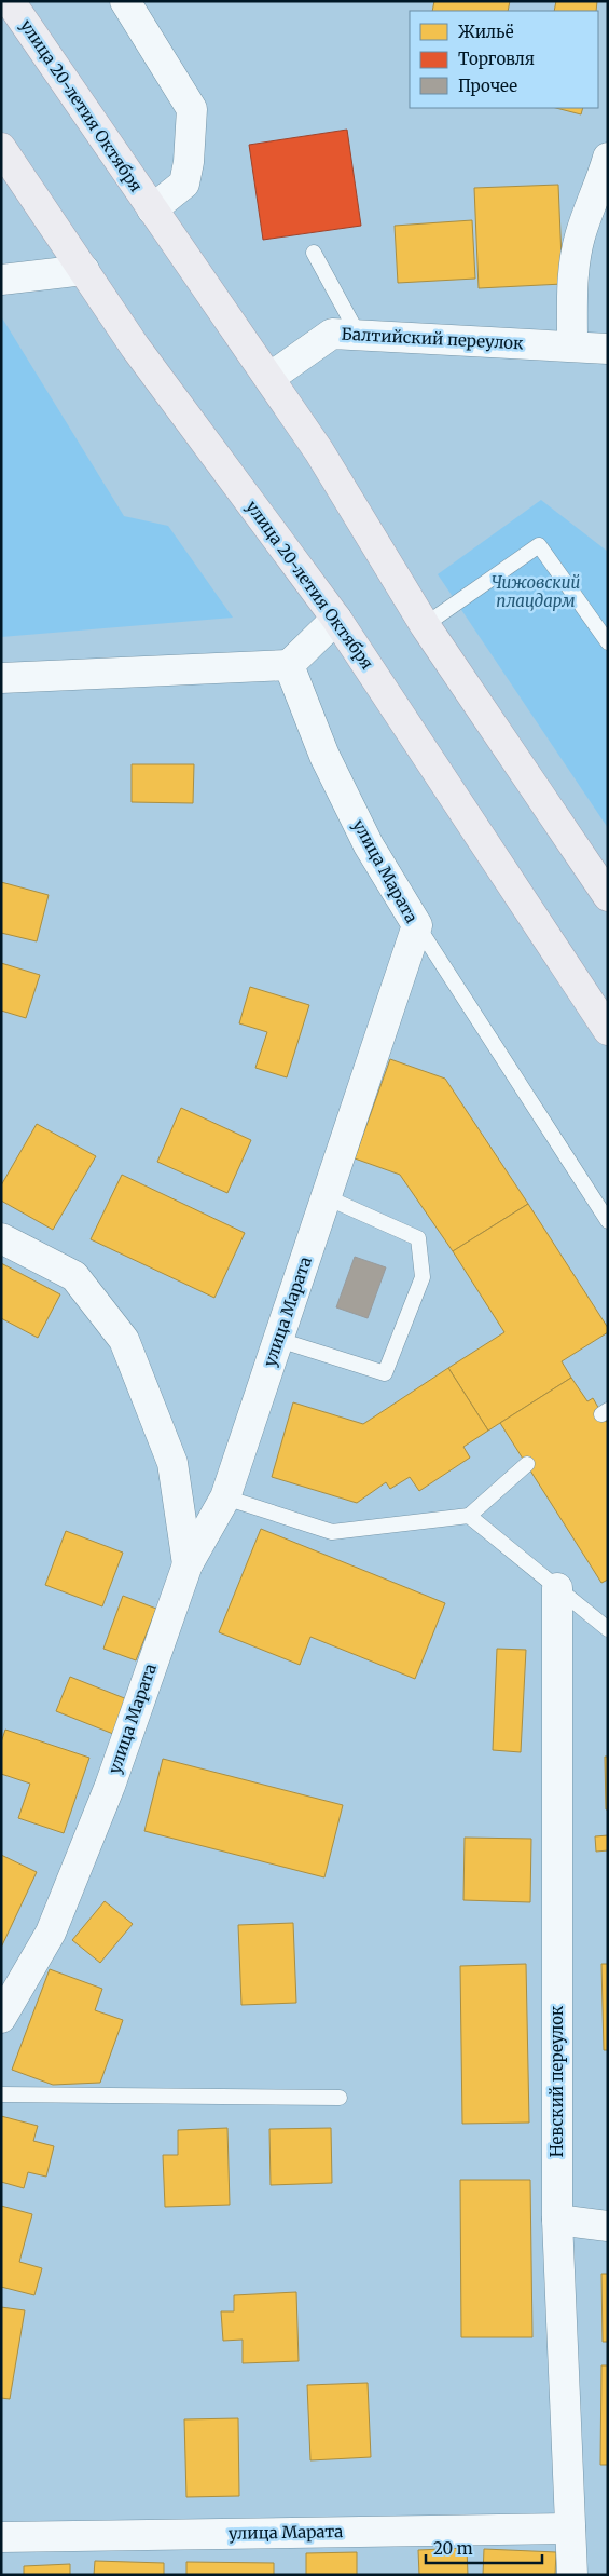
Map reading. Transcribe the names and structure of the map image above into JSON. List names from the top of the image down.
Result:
{
  "streets": {
    "main road": ["улица 20-летия Октября"],
    "street": ["Балтийский переулок", "улица Марата", "Невский переулок"]
  },
  "crossings": [
    ["улица 20-летия Октября", "Балтийский переулок"],
    ["улица Марата", "Невский переулок"]
  ],
  "parks": ["Чижовский плацдарм"],
  "legend": ["Жильё", "Торговля", "Прочее"],
  "scale_bar": "20 m"
}
